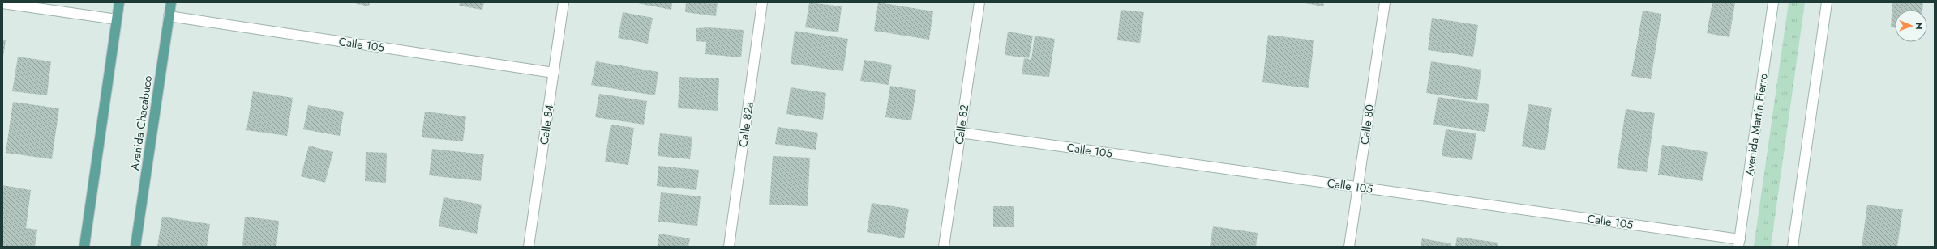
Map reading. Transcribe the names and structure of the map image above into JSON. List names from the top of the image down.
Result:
{
  "streets": {
    "main road": ["Avenida Chacabuco"],
    "street": [
      "Calle 105",
      "Calle 84",
      "Calle 82a",
      "Calle 82",
      "Calle 80",
      "Avenida Martín Fierro"
    ]
  },
  "crossings": [
    ["Calle 105", "Avenida Chacabuco"],
    ["Calle 105", "Calle 84"],
    ["Calle 105", "Calle 82"],
    ["Calle 105", "Calle 80"],
    ["Calle 105", "Avenida Martín Fierro"]
  ],
  "north": "right"
}
